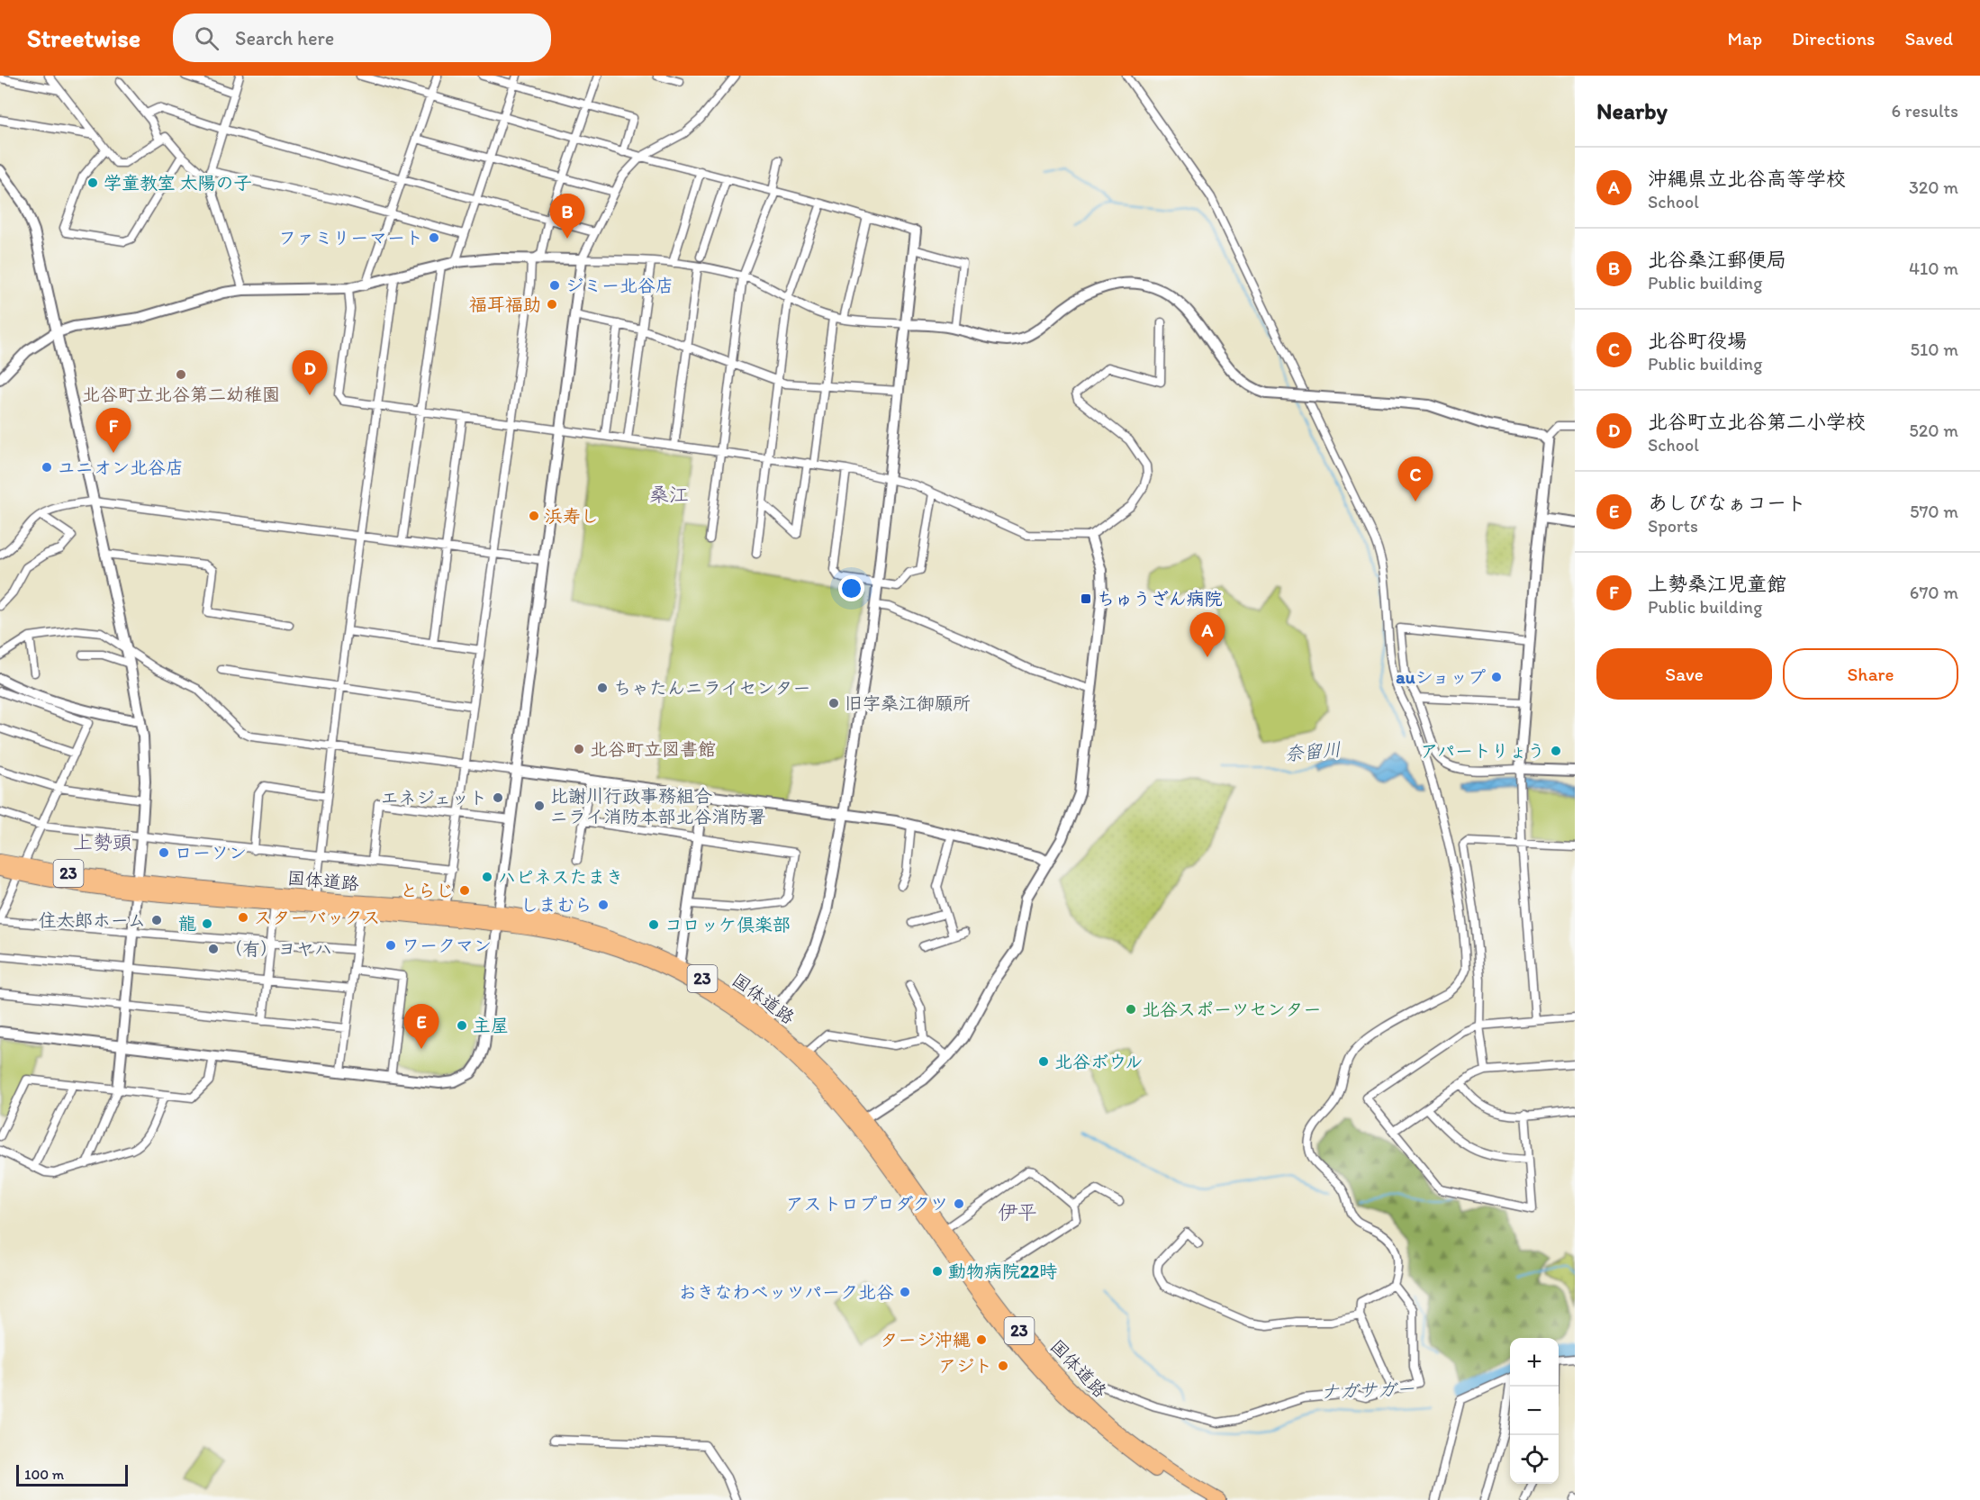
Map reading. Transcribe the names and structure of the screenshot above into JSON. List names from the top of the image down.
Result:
{
  "streets": {
    "main road": ["23", "国体道路"]
  },
  "districts": ["桑江", "上勢頭", "伊平"],
  "water": ["奈留川", "ナガサガー"],
  "places": {
    "other": [
      "学童教室 太陽の子",
      "ファミリーマート",
      "ジミー北谷店",
      "福耳福助",
      "北谷町立北谷第二幼稚園",
      "ユニオン北谷店",
      "浜寿し",
      "auショップ",
      "ちゃたんニライセンター",
      "旧字桑江御願所",
      "北谷町立図書館",
      "アパートりょう",
      "エネジェット",
      "比謝川行政事務組合 ニライ消防本部北谷消防署",
      "ローソン",
      "ハピネスたまき",
      "とらじ",
      "しまむら",
      "スターバックス",
      "住太郎ホーム",
      "龍",
      "コロッケ倶楽部",
      "ワークマン",
      "（有）ヨヤハ",
      "北谷スポーツセンター",
      "主屋",
      "北谷ボウル",
      "アストロプロダクツ",
      "動物病院22時",
      "おきなわベッツパーク北谷",
      "タージ沖縄",
      "アジト"
    ],
    "transit": ["ちゅうざん病院"]
  },
  "scale_bar": "100 m",
  "page": {
    "header": "Streetwise",
    "search": "Search here",
    "nav": ["Map", "Directions", "Saved"],
    "heading": ["Nearby", "6 results"],
    "list": [
      {
        "mark": "A",
        "name": "沖縄県立北谷高等学校",
        "note": "School",
        "value": "320 m"
      },
      {
        "mark": "B",
        "name": "北谷桑江郵便局",
        "note": "Public building",
        "value": "410 m"
      },
      {
        "mark": "C",
        "name": "北谷町役場",
        "note": "Public building",
        "value": "510 m"
      },
      {
        "mark": "D",
        "name": "北谷町立北谷第二小学校",
        "note": "School",
        "value": "520 m"
      },
      {
        "mark": "E",
        "name": "あしびなぁコート",
        "note": "Sports",
        "value": "570 m"
      },
      {
        "mark": "F",
        "name": "上勢桑江児童館",
        "note": "Public building",
        "value": "670 m"
      }
    ],
    "pins": [
      "B",
      "D",
      "F",
      "C",
      "A",
      "E"
    ],
    "buttons": ["Save", "Share"],
    "map_buttons": ["+", "−"],
    "scale": "100 m"
  }
}
